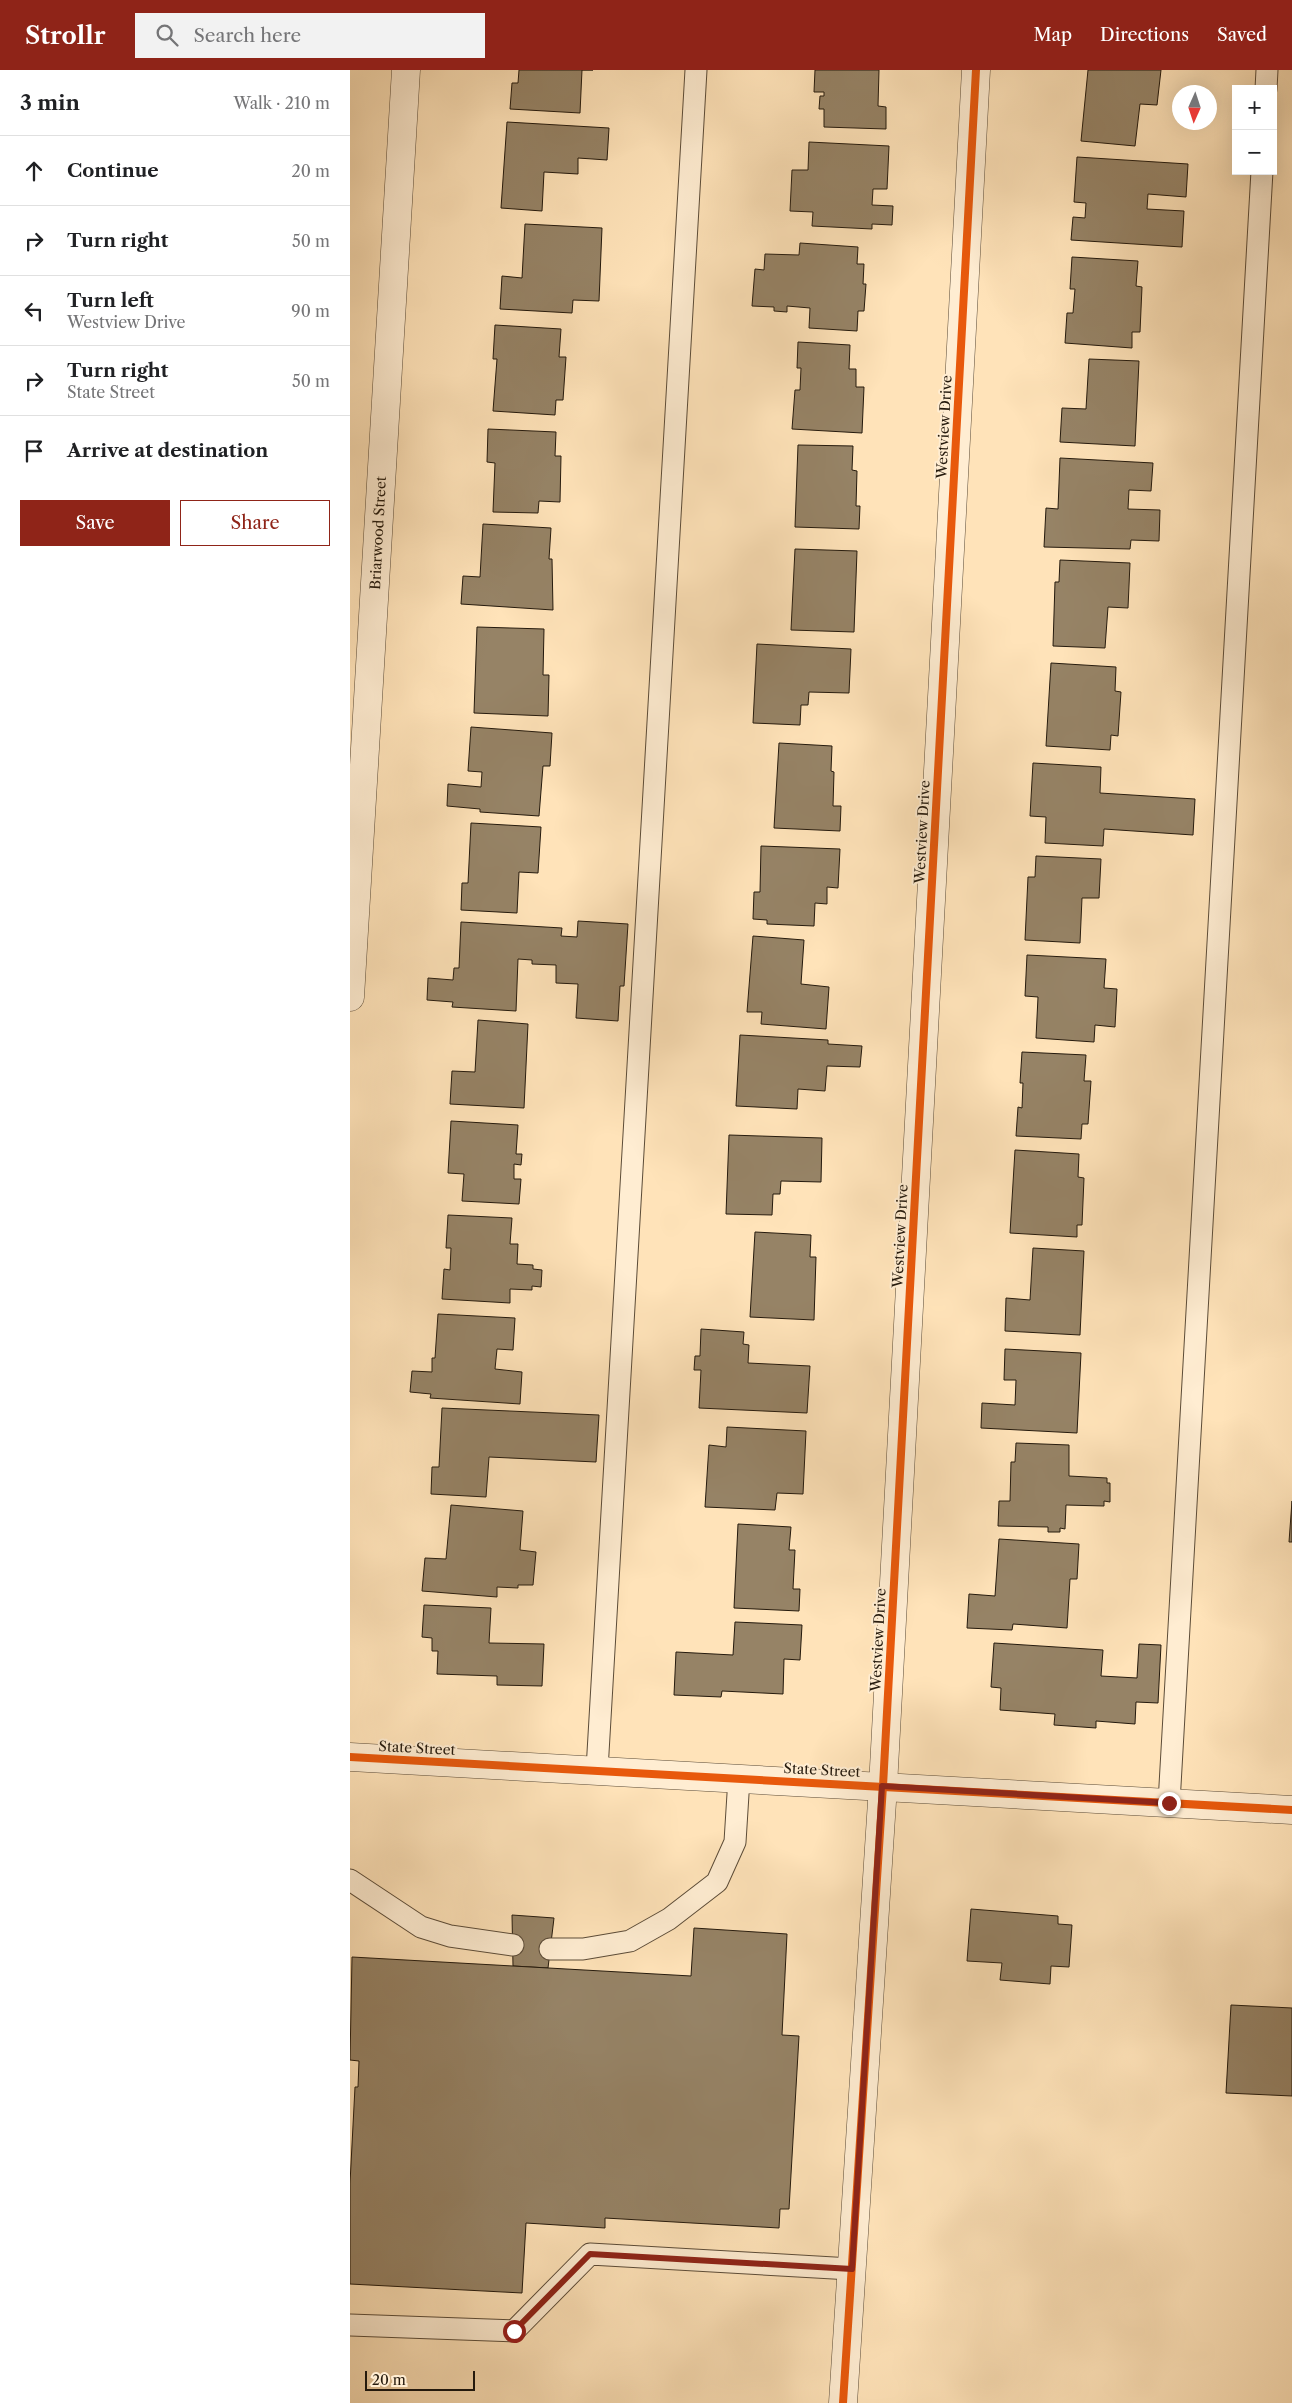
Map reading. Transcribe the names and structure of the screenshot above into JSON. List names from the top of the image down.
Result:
{
  "streets": {
    "street": ["Westview Drive", "Briarwood Street", "State Street"]
  },
  "crossings": [
    ["Westview Drive", "State Street"]
  ],
  "scale_bar": "20 m",
  "north": "bottom",
  "page": {
    "header": "Strollr",
    "search": "Search here",
    "nav": ["Map", "Directions", "Saved"],
    "heading": ["3 min", "Walk · 210 m"],
    "map_buttons": ["+", "−"],
    "list": [
      ["Continue", "20 m"],
      ["Turn right", "50 m"],
      ["Turn left", "Westview Drive", "90 m"],
      ["Turn right", "State Street", "50 m"],
      "Arrive at destination"
    ],
    "buttons": ["Save", "Share"],
    "scale": "20 m"
  }
}
